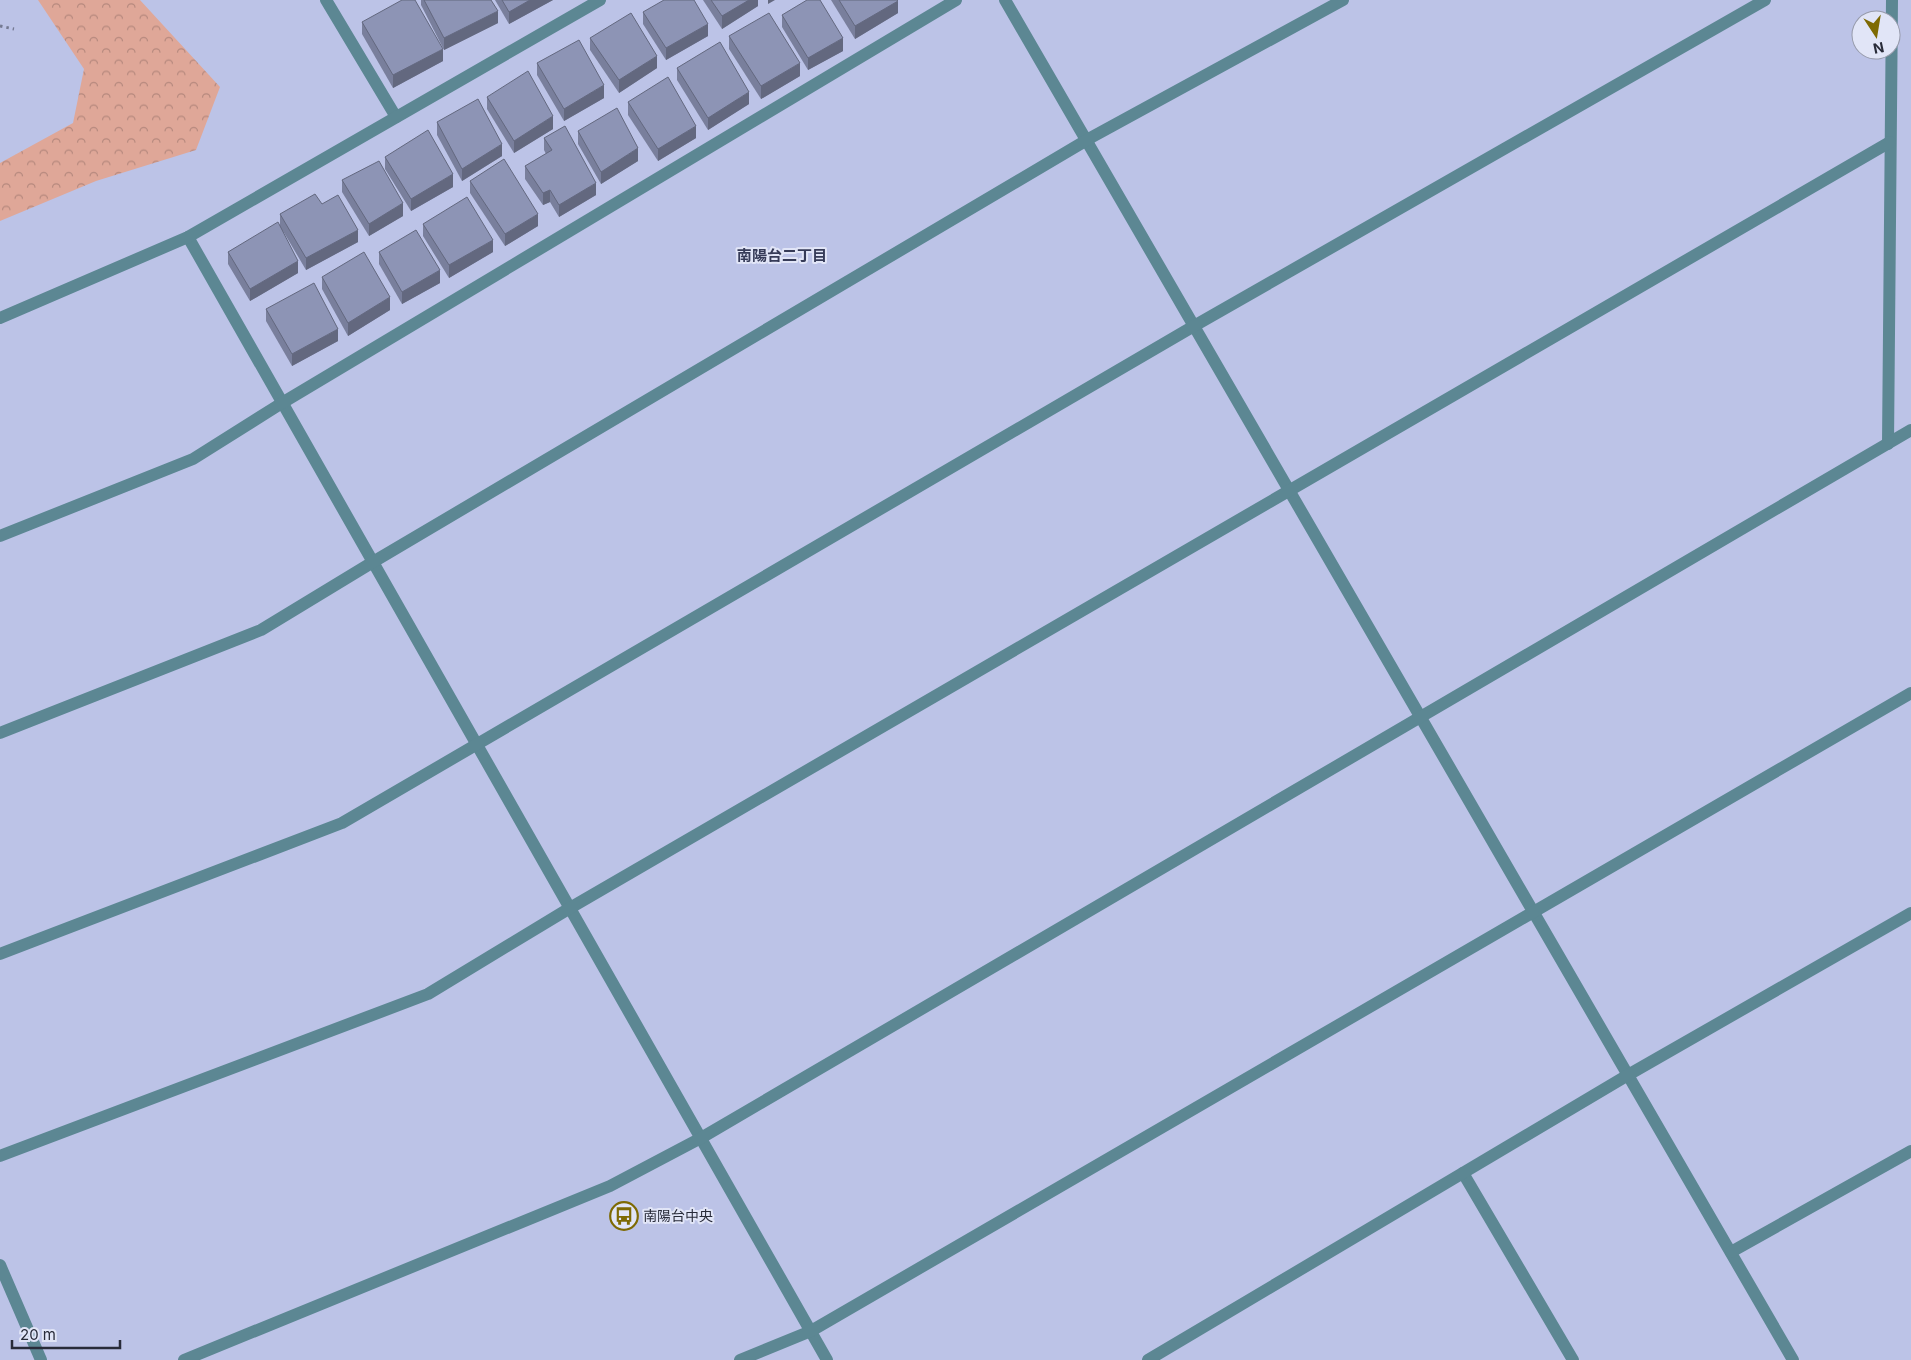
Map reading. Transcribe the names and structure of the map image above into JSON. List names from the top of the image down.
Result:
{
  "districts": ["南陽台二丁目"],
  "places": {
    "bus stop": ["南陽台中央"]
  },
  "scale_bar": "20 m",
  "north": "bottom"
}
